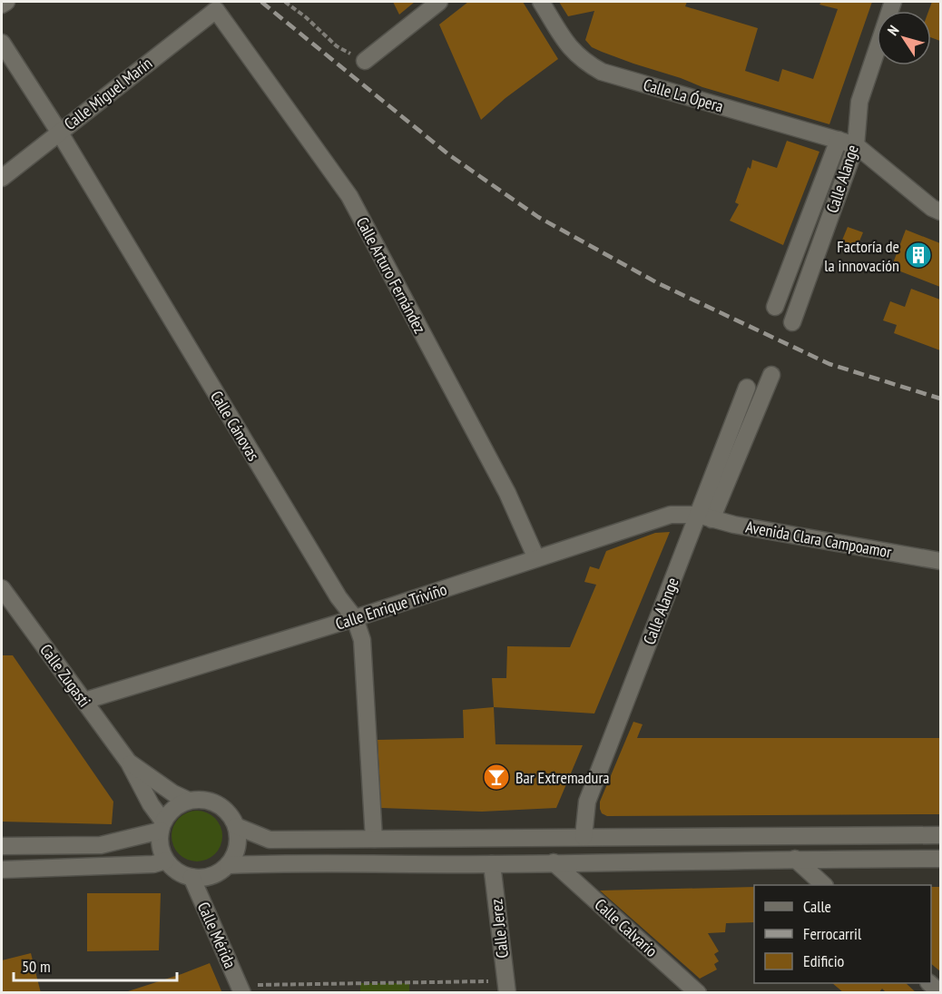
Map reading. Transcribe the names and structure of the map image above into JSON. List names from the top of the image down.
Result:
{
  "streets": {
    "street": [
      "Calle Miguel Marín",
      "Calle La Ópera",
      "Calle Alange",
      "Calle Arturo Fernández",
      "Calle Cánovas",
      "Avenida Clara Campoamor",
      "Calle Enrique Triviño",
      "Calle Zugasti",
      "Calle Calvario",
      "Calle Jerez",
      "Calle Mérida"
    ]
  },
  "crossings": [
    ["Calle Miguel Marín", "Calle Arturo Fernández"],
    ["Calle Miguel Marín", "Calle Cánovas"],
    ["Calle La Ópera", "Calle Alange"],
    ["Calle Alange", "Avenida Clara Campoamor"],
    ["Calle Alange", "Calle Enrique Triviño"],
    ["Calle Arturo Fernández", "Calle Enrique Triviño"],
    ["Calle Cánovas", "Calle Enrique Triviño"],
    ["Avenida Clara Campoamor", "Calle Enrique Triviño"],
    ["Calle Enrique Triviño", "Calle Zugasti"],
    ["Calle Zugasti", "Calle Mérida"]
  ],
  "places": {
    "building": ["Factoría de la innovación"],
    "bar": ["Bar Extremadura"]
  },
  "legend": ["Calle", "Ferrocarril", "Edificio"],
  "scale_bar": "50 m",
  "north": "top left"
}
